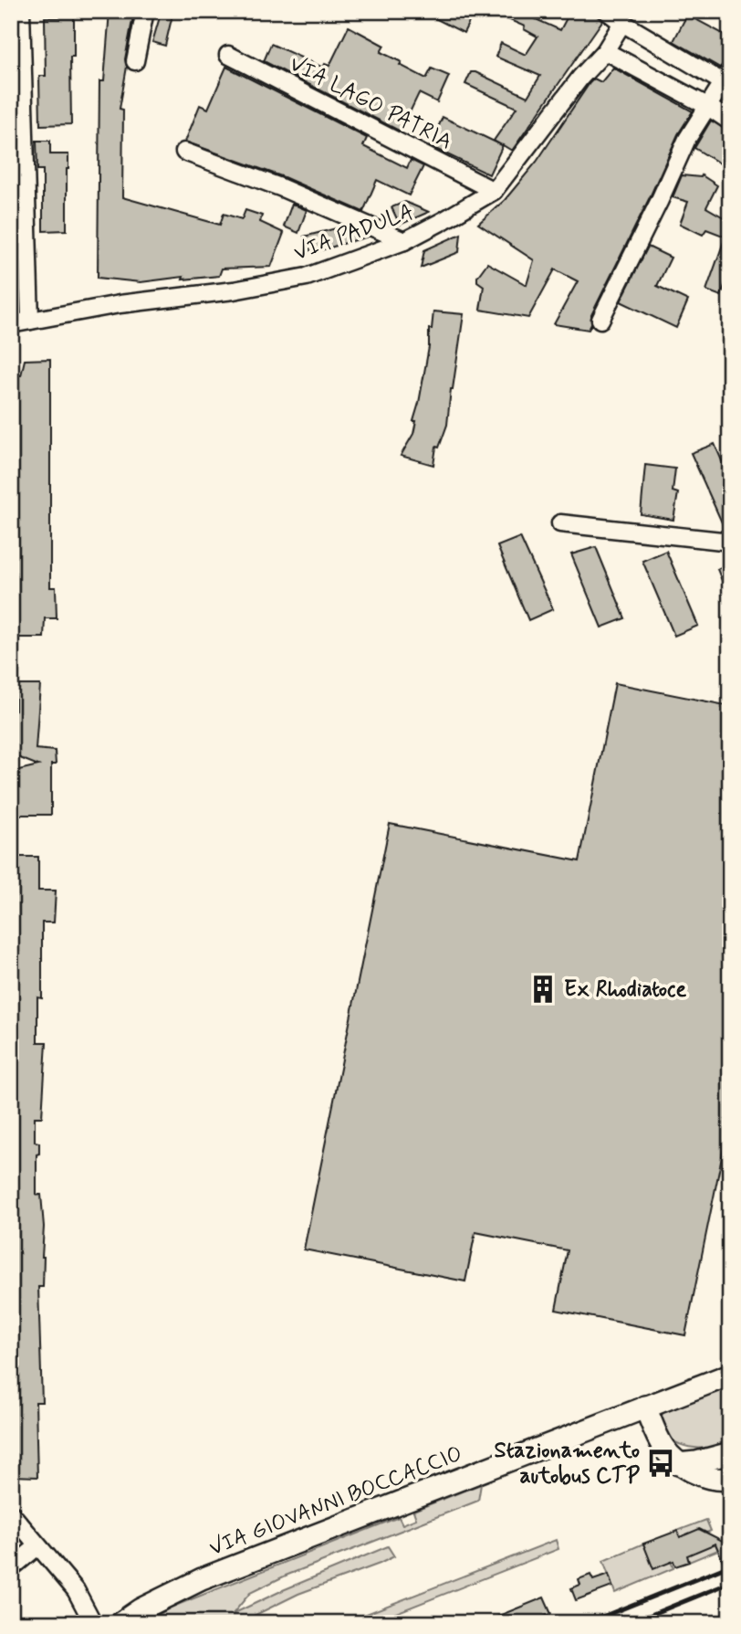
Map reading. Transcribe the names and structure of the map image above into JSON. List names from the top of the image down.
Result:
{
  "streets": {
    "street": ["VIA LAGO PATRIA", "VIA PADULA", "VIA GIOVANNI BOCCACCIO"]
  },
  "crossings": [
    ["VIA LAGO PATRIA", "VIA PADULA"]
  ],
  "places": {
    "building": ["Ex Rhodiatoce"],
    "bus stop": ["Stazionamento autobus CTP"]
  }
}
